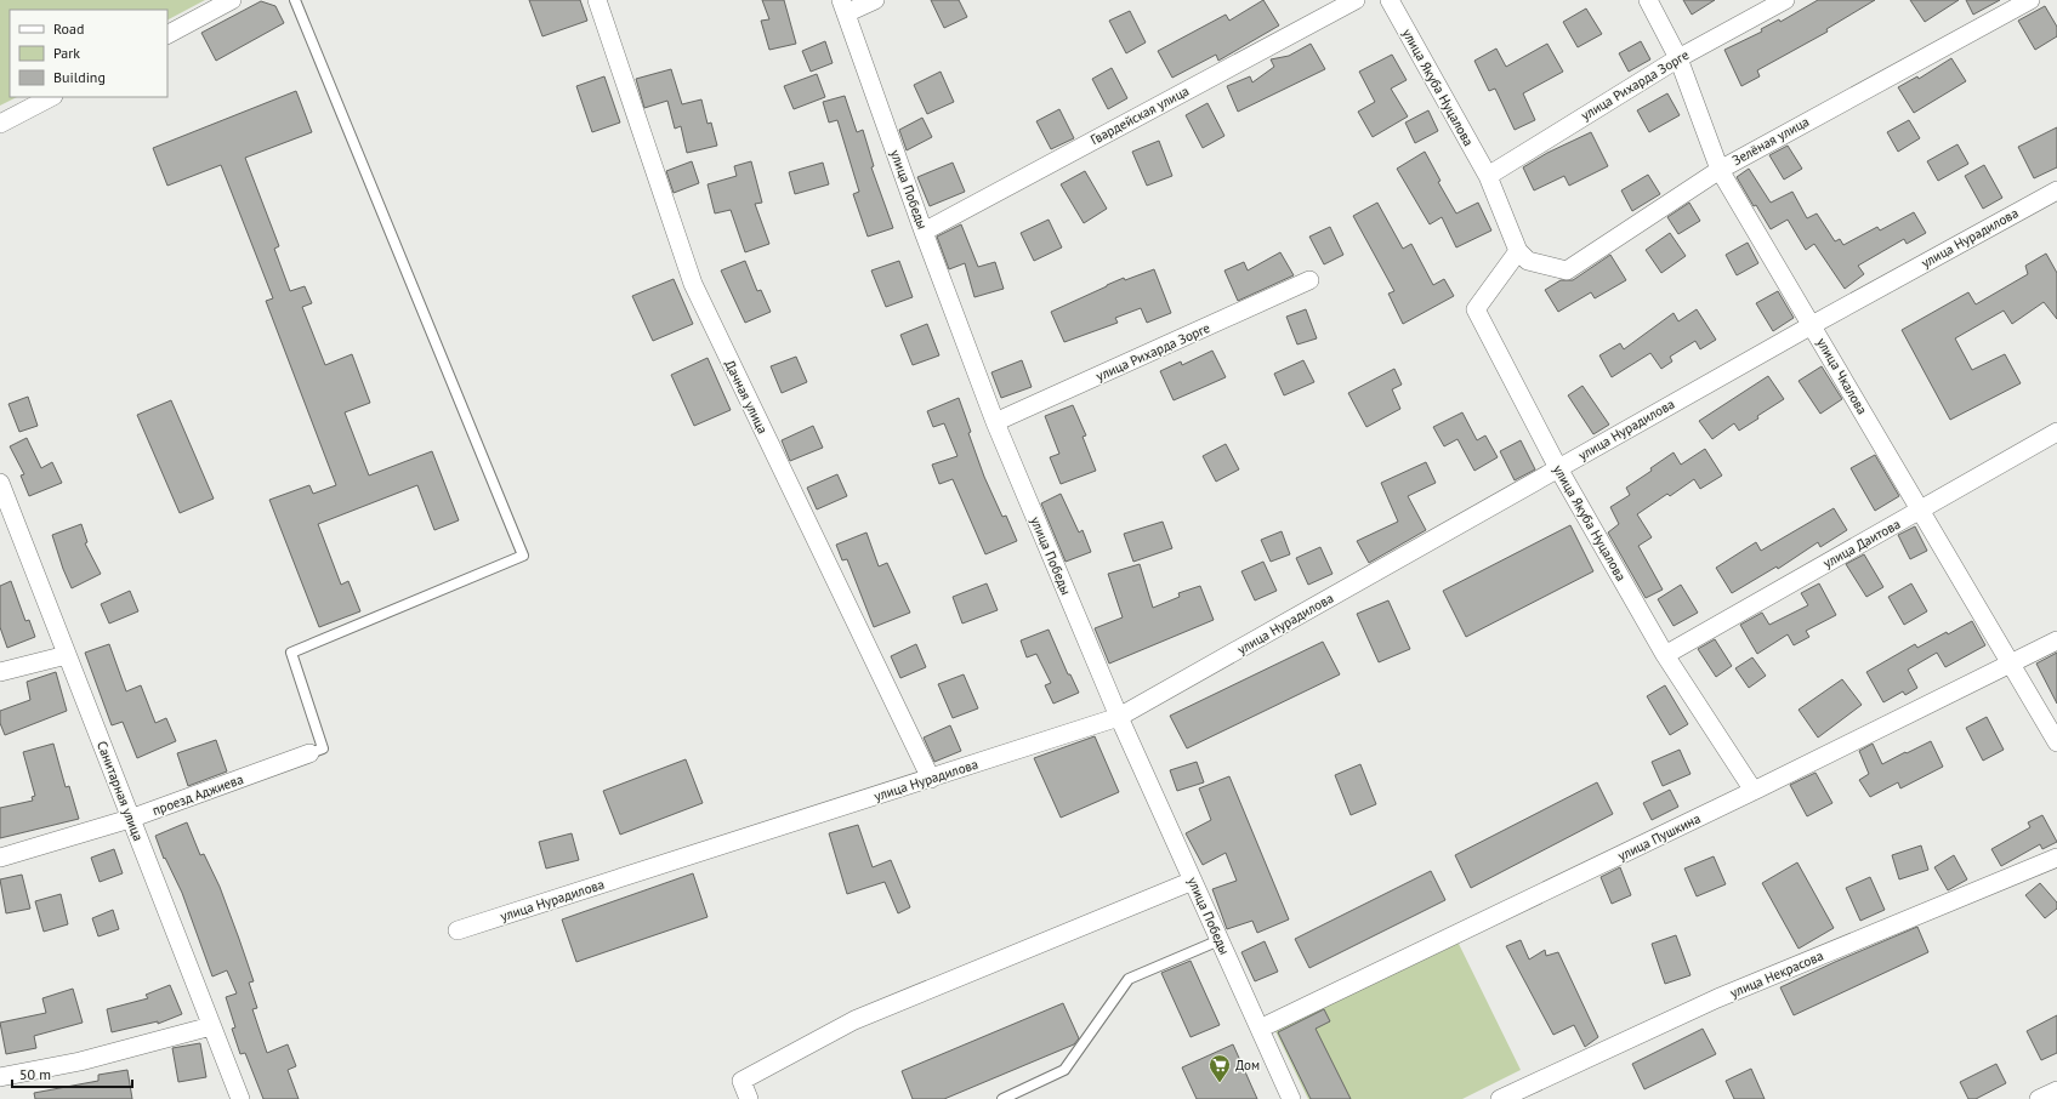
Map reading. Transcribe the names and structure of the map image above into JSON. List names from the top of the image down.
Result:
{
  "streets": {
    "street": [
      "улица Рихарда Зорге",
      "улица Якуба Нуцалова",
      "Гвардейская улица",
      "Зелёная улица",
      "улица Победы",
      "улица Нурадилова",
      "улица Чкалова",
      "Дачная улица",
      "улица Даитова",
      "Санитарная улица",
      "проезд Аджиева",
      "улица Пушкина",
      "улица Некрасова"
    ]
  },
  "crossings": [
    ["улица Рихарда Зорге", "улица Якуба Нуцалова"],
    ["улица Рихарда Зорге", "улица Победы"],
    ["улица Рихарда Зорге", "улица Чкалова"],
    ["улица Якуба Нуцалова", "Зелёная улица"],
    ["улица Якуба Нуцалова", "улица Нурадилова"],
    ["улица Якуба Нуцалова", "улица Даитова"],
    ["улица Якуба Нуцалова", "улица Пушкина"],
    ["Гвардейская улица", "улица Победы"],
    ["Зелёная улица", "улица Чкалова"],
    ["улица Победы", "улица Нурадилова"],
    ["улица Победы", "улица Пушкина"],
    ["улица Нурадилова", "улица Чкалова"],
    ["улица Нурадилова", "Дачная улица"],
    ["улица Чкалова", "улица Даитова"],
    ["улица Чкалова", "улица Пушкина"],
    ["Санитарная улица", "проезд Аджиева"]
  ],
  "places": {
    "supermarket": ["Дом"]
  },
  "legend": ["Road", "Park", "Building"],
  "scale_bar": "50 m"
}
